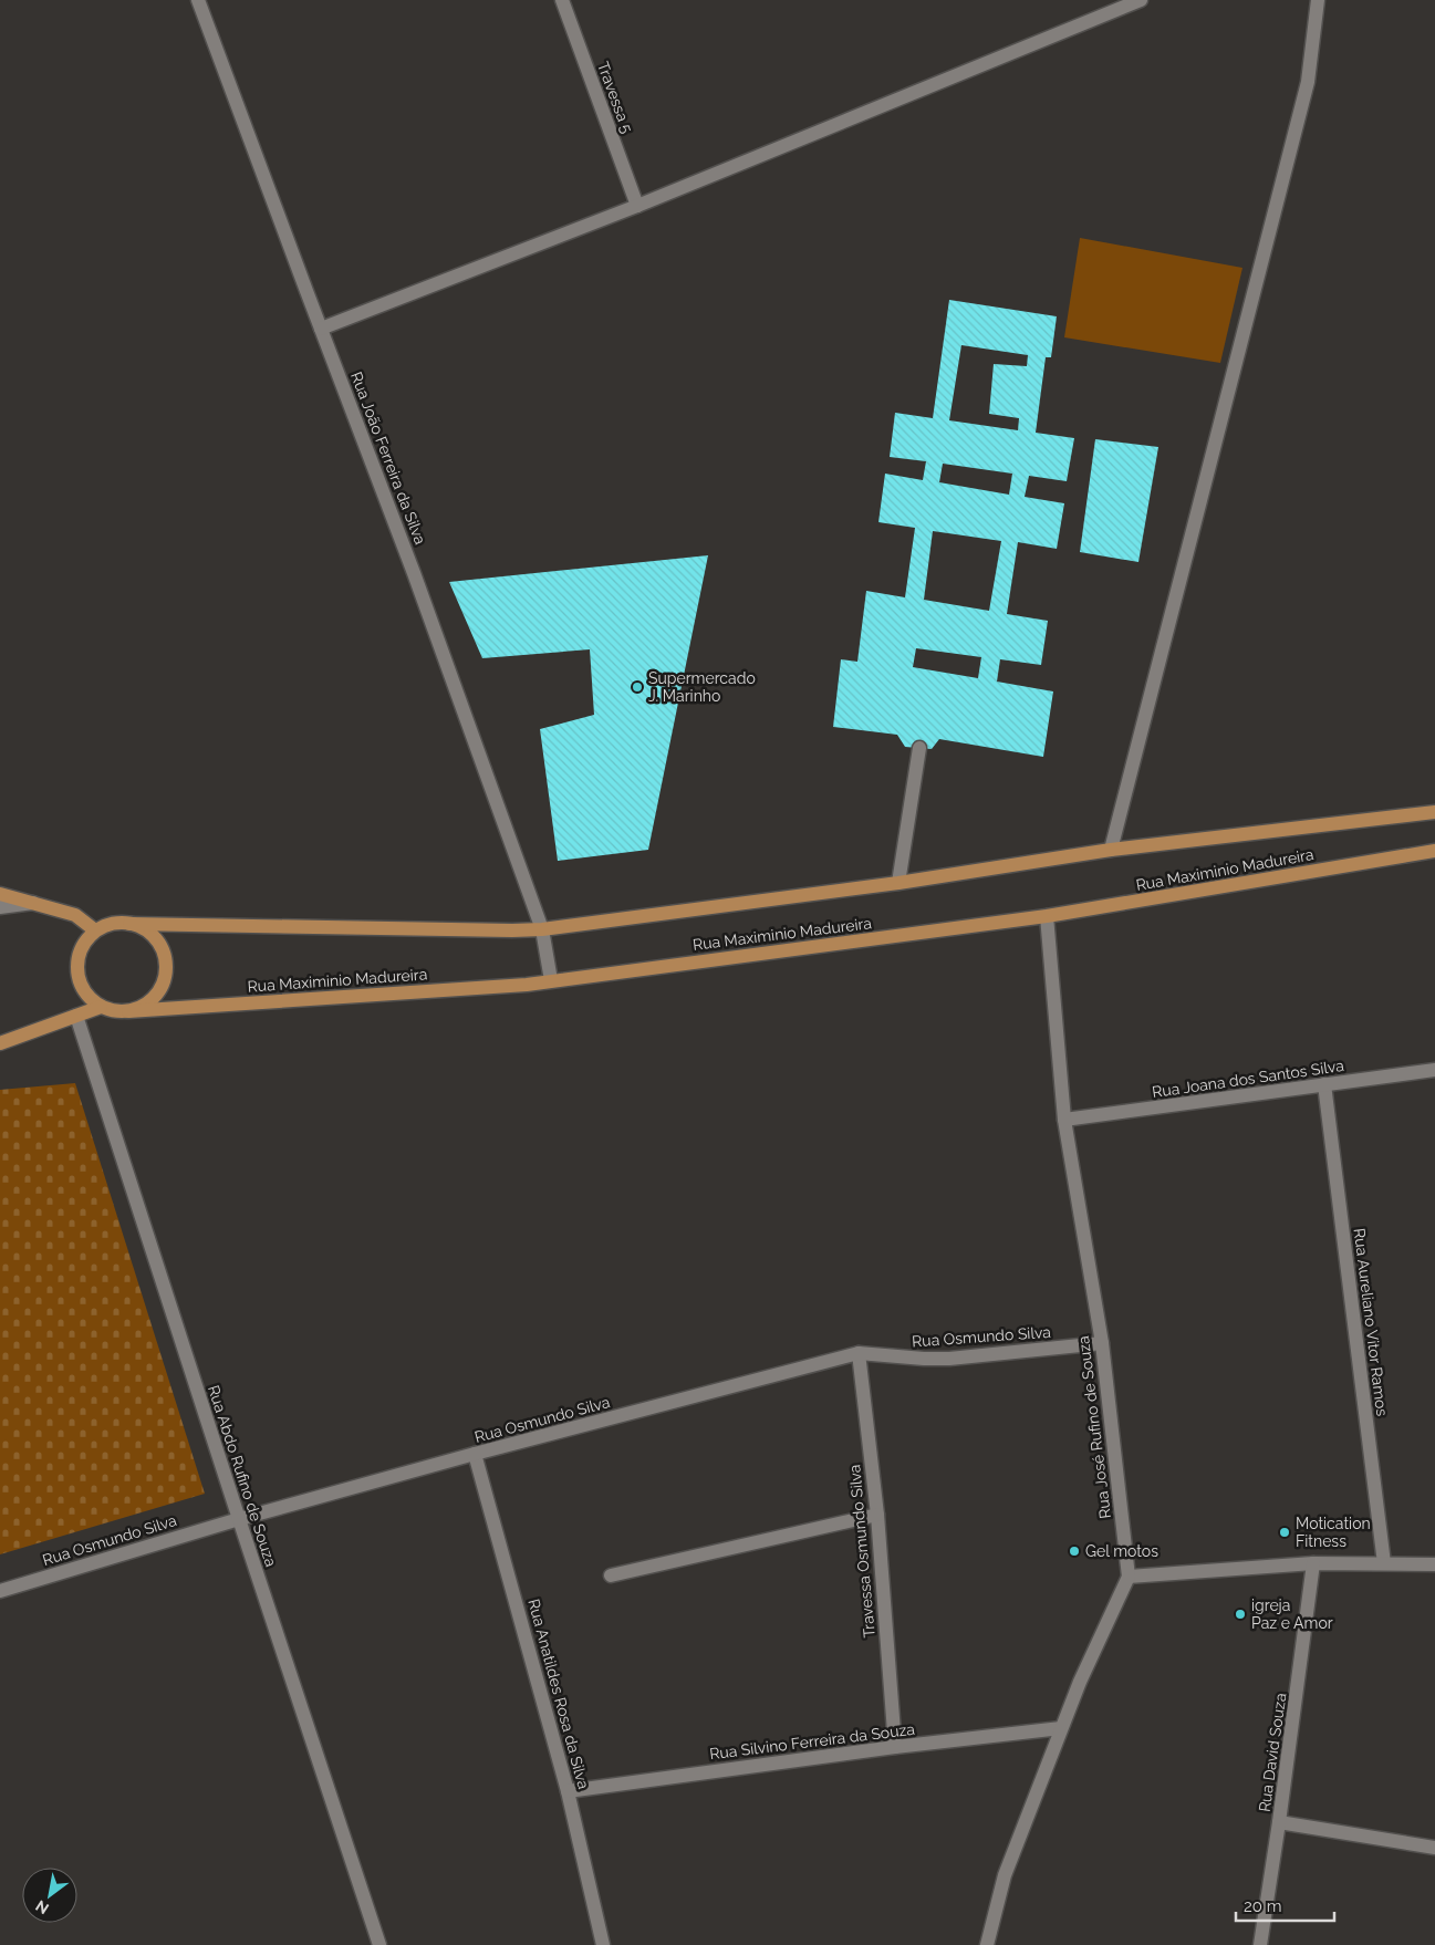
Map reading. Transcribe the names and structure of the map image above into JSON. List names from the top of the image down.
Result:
{
  "streets": {
    "main road": ["Rua Maximinio Madureira"],
    "street": [
      "Travessa 5",
      "Rua João Ferreira da Silva",
      "Rua Joana dos Santos Silva",
      "Rua Aureliano Vitor Ramos",
      "Rua Osmundo Silva",
      "Rua José Rufino de Souza",
      "Rua Abdo Rufino de Souza",
      "Travessa Osmundo Silva",
      "Rua Anatildes Rosa da Silva",
      "Rua Silvino Ferreira da Souza",
      "Rua David Souza"
    ]
  },
  "crossings": [
    ["Rua João Ferreira da Silva", "Rua Maximinio Madureira"],
    ["Rua Maximinio Madureira", "Rua José Rufino de Souza"],
    ["Rua Joana dos Santos Silva", "Rua Aureliano Vitor Ramos"],
    ["Rua Joana dos Santos Silva", "Rua José Rufino de Souza"],
    ["Rua Osmundo Silva", "Rua José Rufino de Souza"],
    ["Rua Osmundo Silva", "Rua Abdo Rufino de Souza"],
    ["Rua Osmundo Silva", "Travessa Osmundo Silva"],
    ["Rua Osmundo Silva", "Rua Anatildes Rosa da Silva"],
    ["Travessa Osmundo Silva", "Rua Silvino Ferreira da Souza"],
    ["Rua Anatildes Rosa da Silva", "Rua Silvino Ferreira da Souza"]
  ],
  "places": [
    "Supermercado J. Marinho",
    "Motication Fitness",
    "Gel motos",
    "igreja Paz e Amor"
  ],
  "scale_bar": "20 m",
  "north": "bottom left"
}
